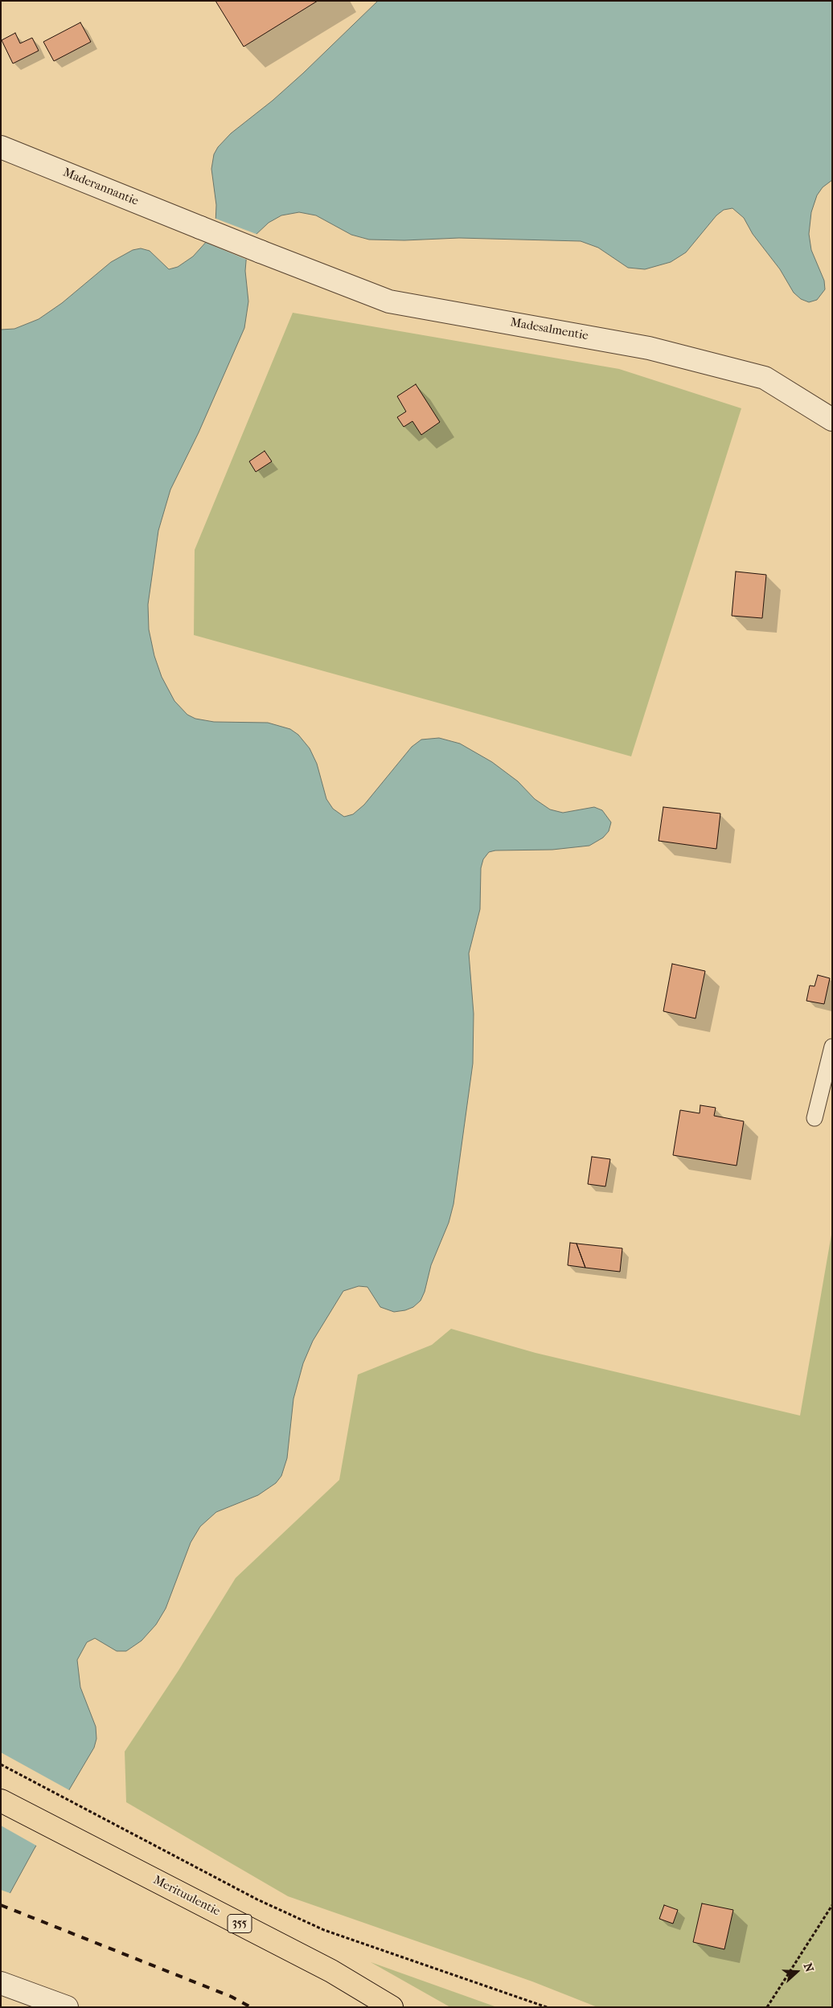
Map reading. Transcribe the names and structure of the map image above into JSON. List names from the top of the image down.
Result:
{
  "streets": {
    "main road": ["Merituulentie", "355"],
    "street": ["Maderannantie", "Madesalmentie"]
  },
  "crossings": [
    ["Maderannantie", "Madesalmentie"]
  ],
  "north": "right"
}
